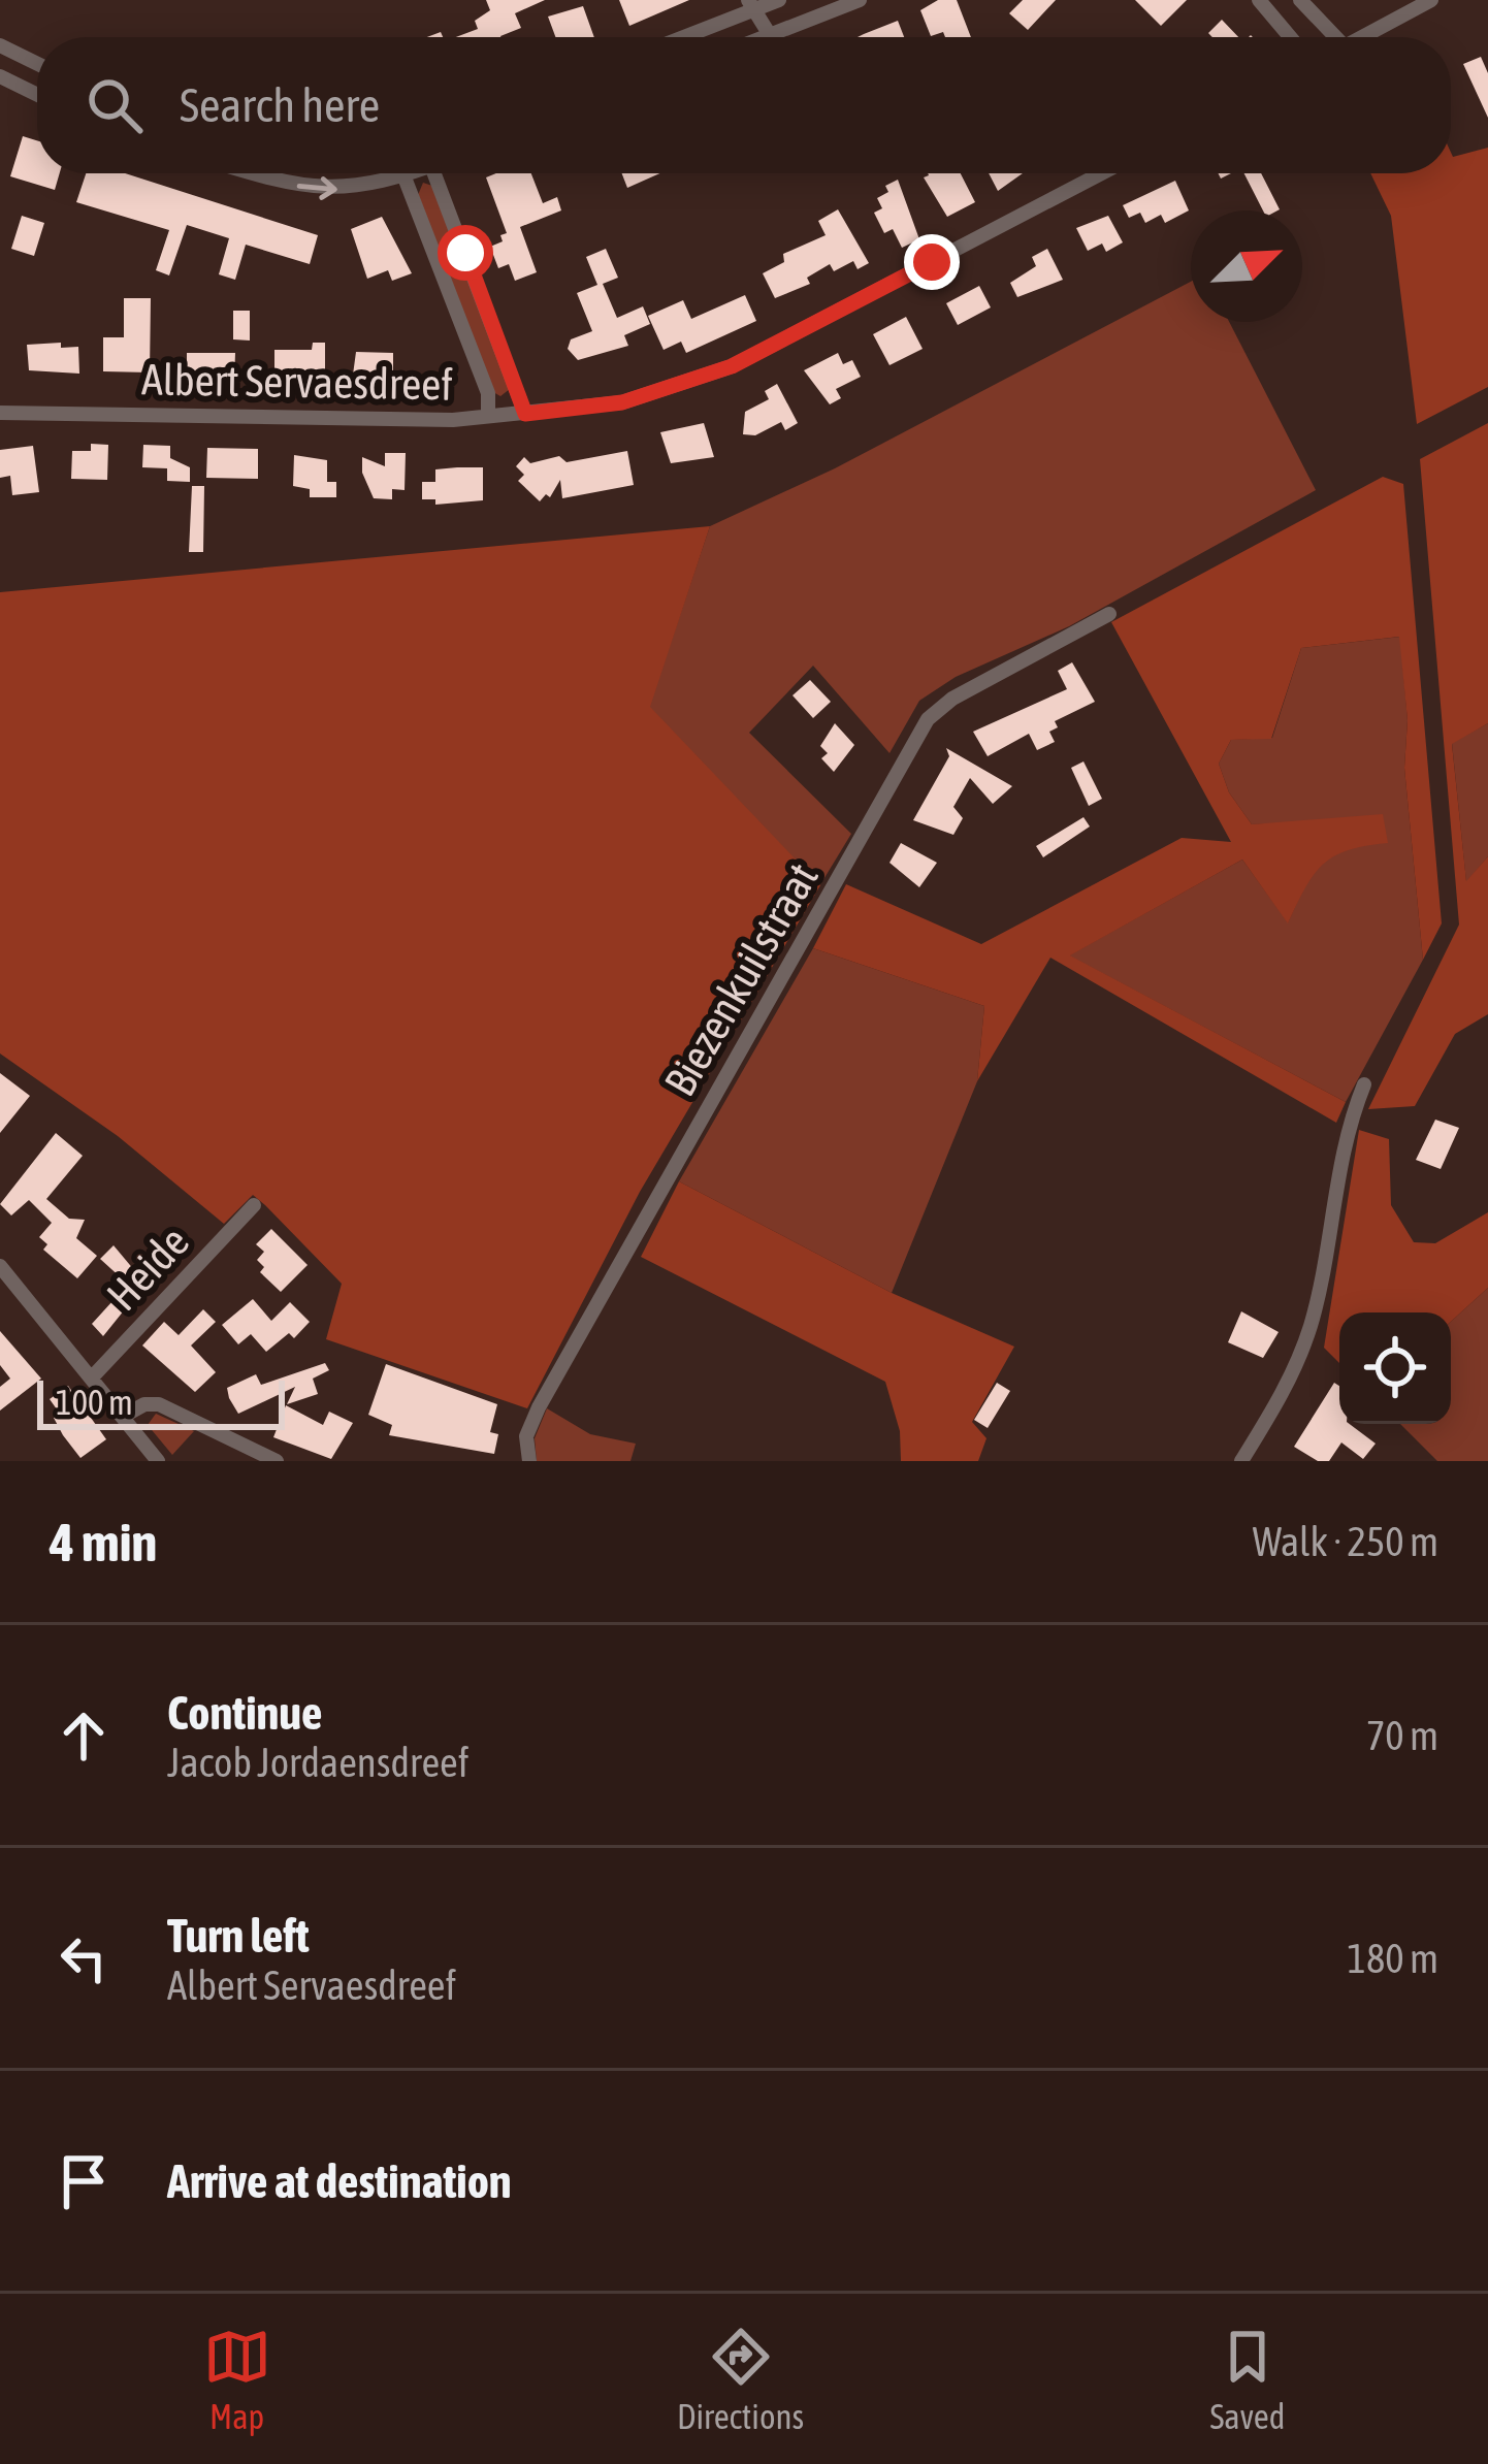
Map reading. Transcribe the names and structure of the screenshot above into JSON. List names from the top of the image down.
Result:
{
  "streets": {
    "street": ["Albert Servaesdreef", "Biezenkuilstraat", "Heide"]
  },
  "scale_bar": "100 m",
  "north": "top right",
  "page": {
    "search": "Search here",
    "scale": "100 m",
    "heading": ["4 min", "Walk · 250 m"],
    "list": [
      ["Continue", "Jacob Jordaensdreef", "70 m"],
      ["Turn left", "Albert Servaesdreef", "180 m"],
      "Arrive at destination"
    ],
    "nav": ["Map", "Directions", "Saved"]
  }
}
